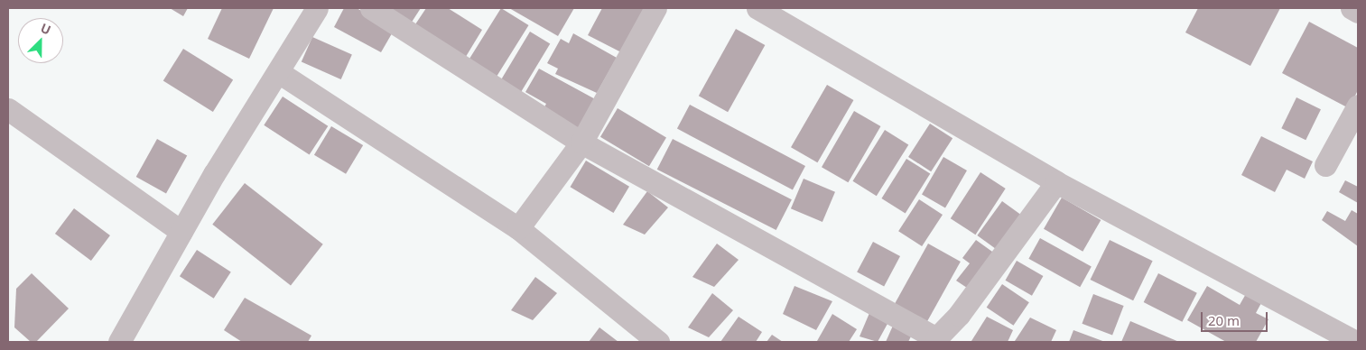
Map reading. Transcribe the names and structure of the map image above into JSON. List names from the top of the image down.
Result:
{
  "scale_bar": "20 m",
  "north": "top right"
}
